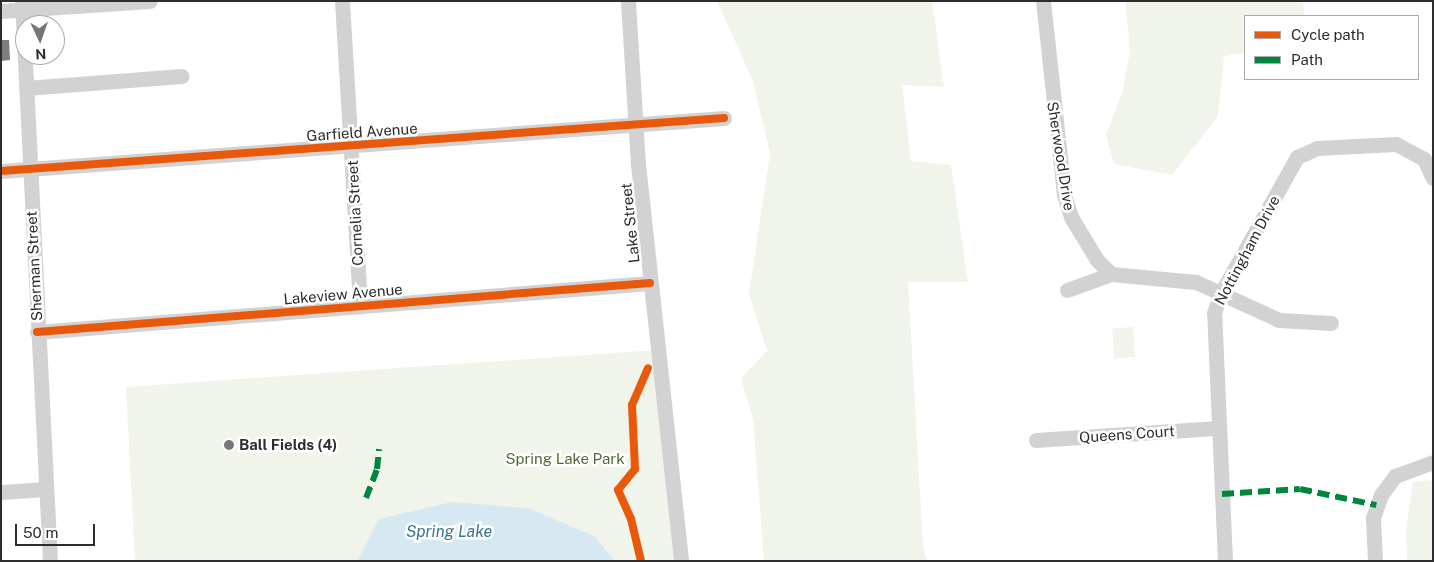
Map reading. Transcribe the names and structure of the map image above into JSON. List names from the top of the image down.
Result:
{
  "streets": {
    "street": [
      "Garfield Avenue",
      "Sherwood Drive",
      "Cornelia Street",
      "Lake Street",
      "Nottingham Drive",
      "Sherman Street",
      "Lakeview Avenue",
      "Queens Court"
    ]
  },
  "crossings": [
    ["Garfield Avenue", "Cornelia Street"],
    ["Garfield Avenue", "Lake Street"],
    ["Garfield Avenue", "Sherman Street"],
    ["Cornelia Street", "Lakeview Avenue"],
    ["Lake Street", "Lakeview Avenue"],
    ["Nottingham Drive", "Queens Court"],
    ["Sherman Street", "Lakeview Avenue"]
  ],
  "water": ["Spring Lake"],
  "parks": ["Spring Lake Park"],
  "places": ["Ball Fields (4)"],
  "legend": ["Cycle path", "Path"],
  "scale_bar": "50 m",
  "north": "bottom"
}
